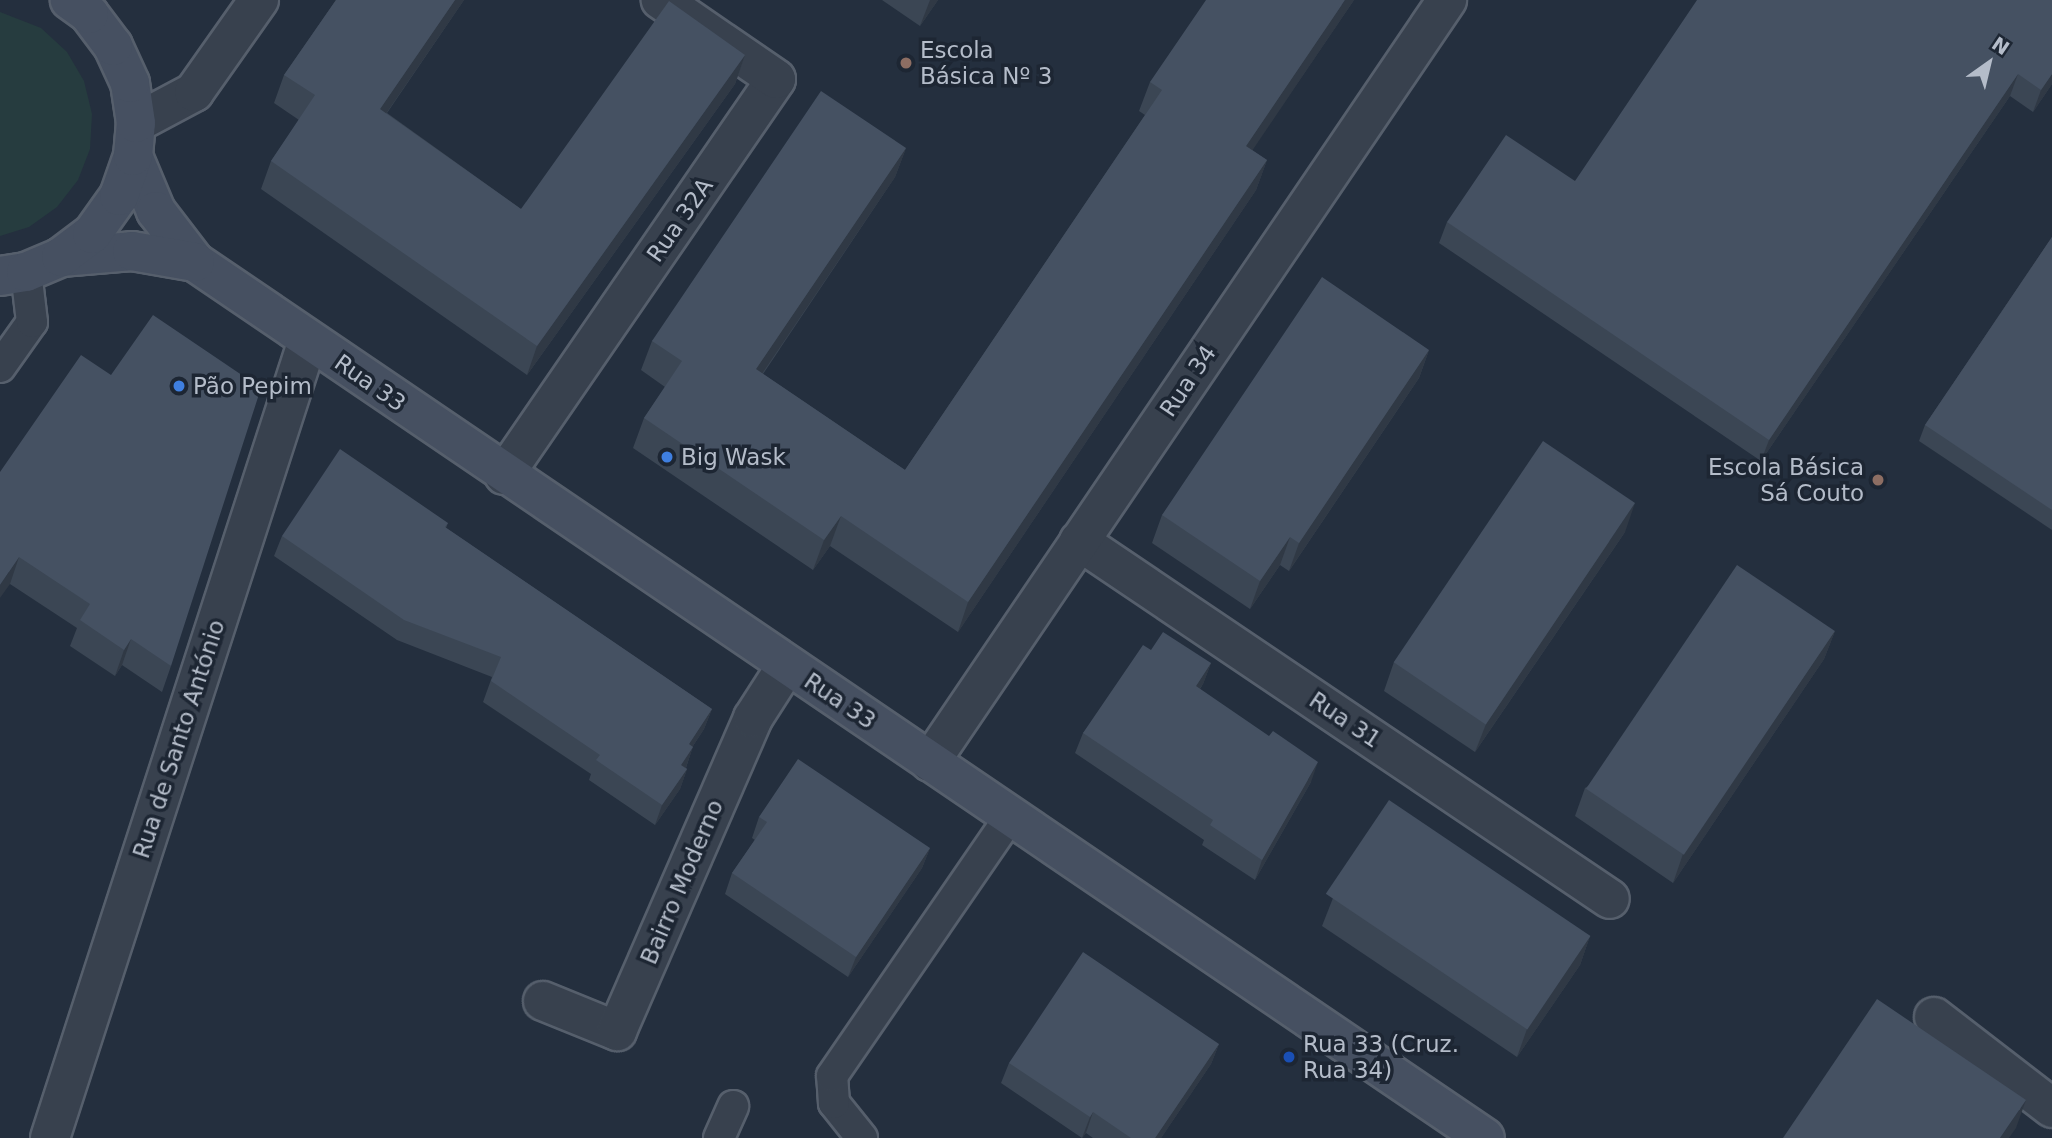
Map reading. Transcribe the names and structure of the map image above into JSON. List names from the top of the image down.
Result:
{
  "streets": {
    "street": [
      "Rua 32A",
      "Rua 34",
      "Rua 33",
      "Rua 31",
      "Rua de Santo António",
      "Bairro Moderno"
    ]
  },
  "crossings": [
    ["Rua 32A", "Rua 33"],
    ["Rua 34", "Rua 33"],
    ["Rua 34", "Rua 31"],
    ["Rua 33", "Rua de Santo António"],
    ["Rua 33", "Bairro Moderno"]
  ],
  "places": [
    "Escola Básica Nº 3",
    "Pão Pepim",
    "Big Wask",
    "Escola Básica Sá Couto",
    "Rua 33 (Cruz. Rua 34)"
  ],
  "north": "top right"
}
